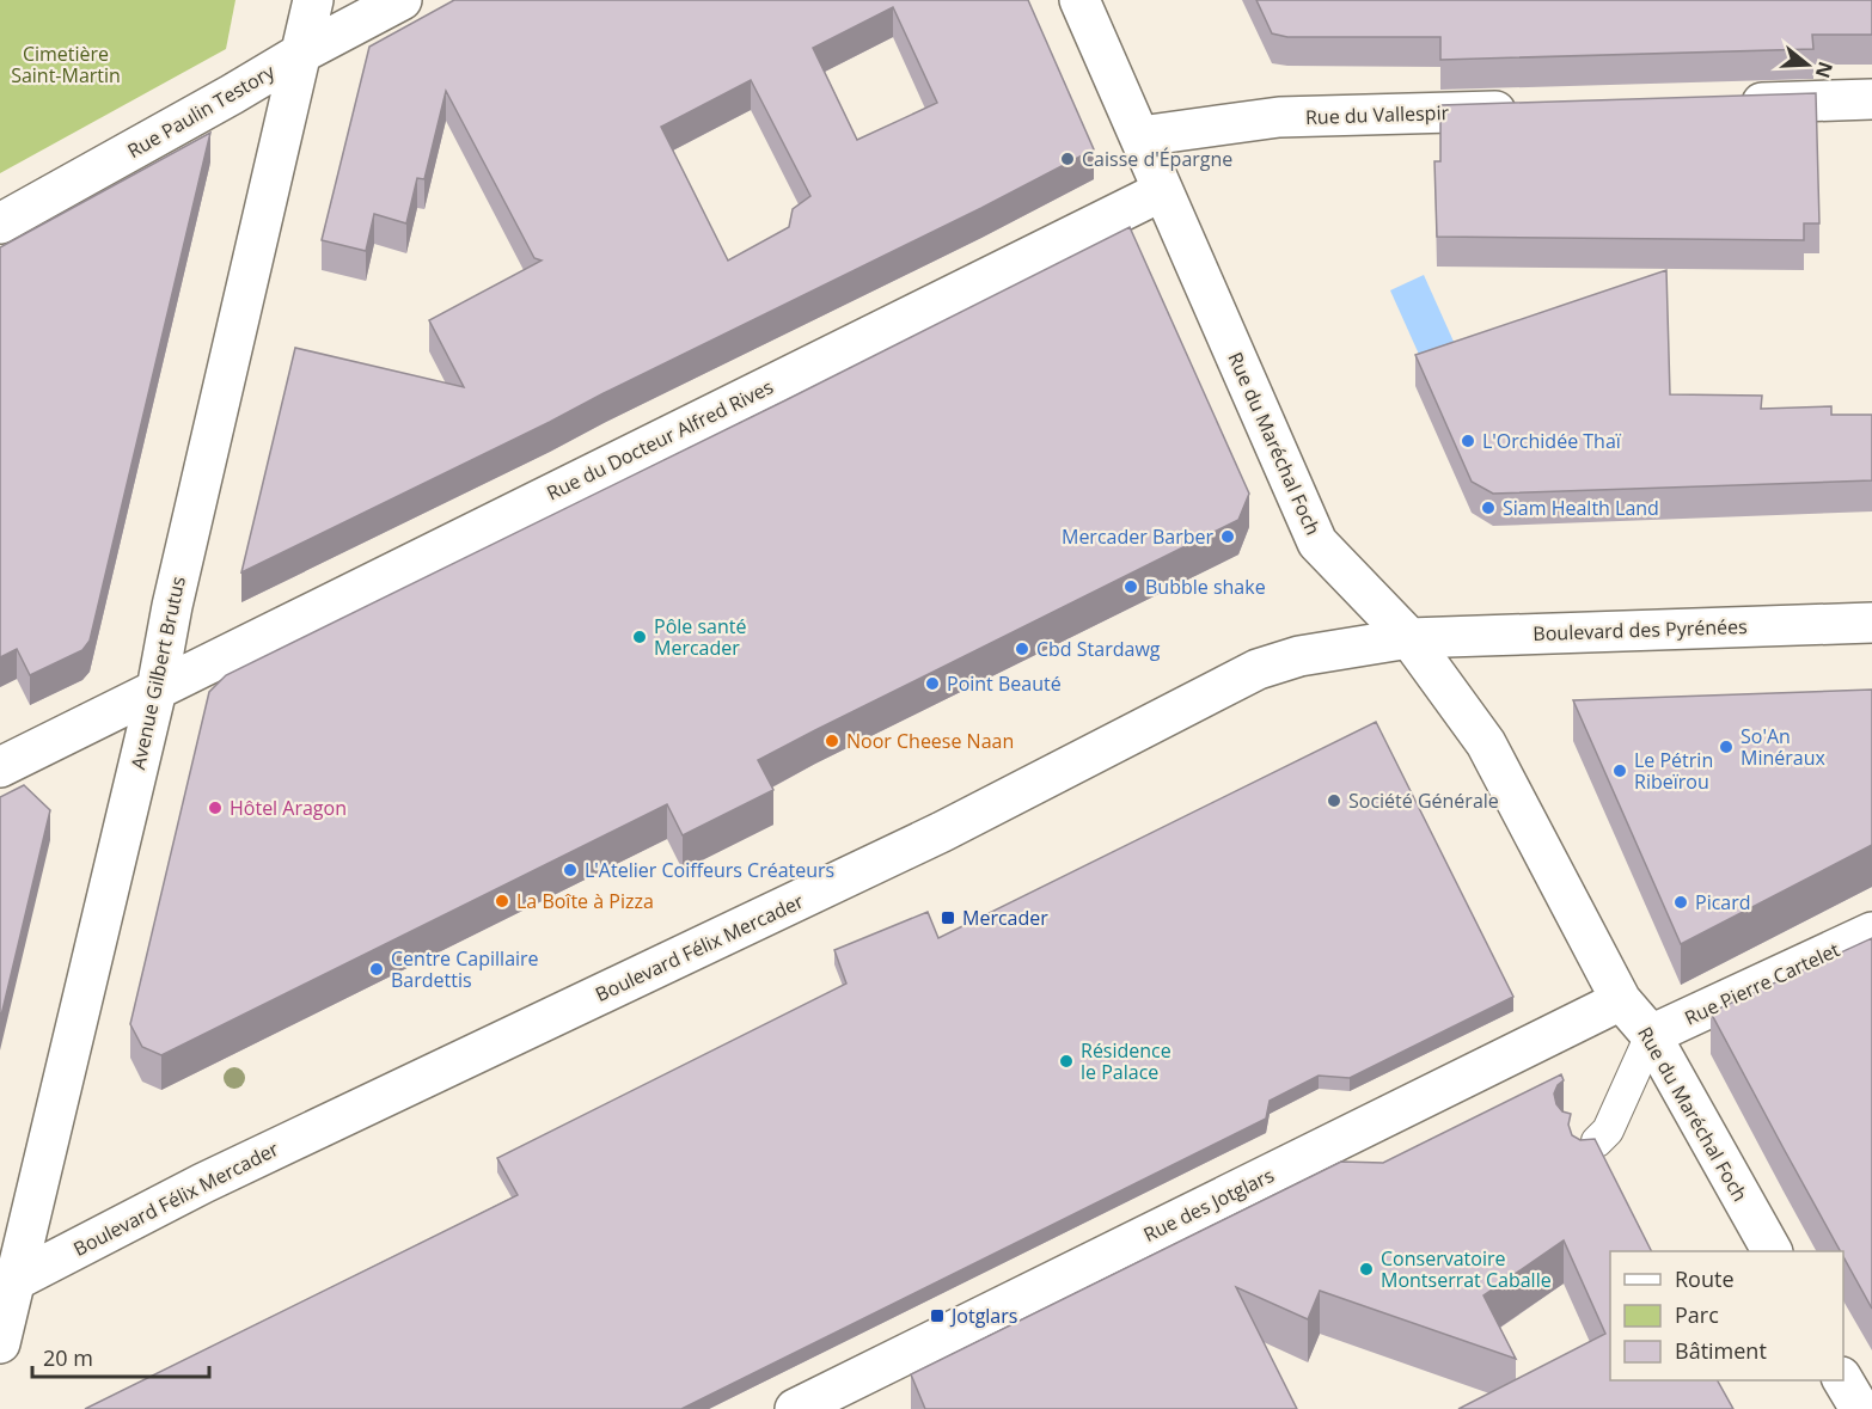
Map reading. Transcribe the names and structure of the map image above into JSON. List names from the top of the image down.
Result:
{
  "streets": {
    "street": [
      "Rue Paulin Testory",
      "Rue du Vallespir",
      "Rue du Docteur Alfred Rives",
      "Rue du Maréchal Foch",
      "Boulevard des Pyrénées",
      "Avenue Gilbert Brutus",
      "Boulevard Félix Mercader",
      "Rue Pierre Cartelet",
      "Rue des Jotglars"
    ]
  },
  "crossings": [
    ["Rue Paulin Testory", "Avenue Gilbert Brutus"],
    ["Rue du Vallespir", "Rue du Maréchal Foch"],
    ["Rue du Docteur Alfred Rives", "Rue du Maréchal Foch"],
    ["Rue du Docteur Alfred Rives", "Avenue Gilbert Brutus"],
    ["Rue du Maréchal Foch", "Boulevard des Pyrénées"],
    ["Rue du Maréchal Foch", "Boulevard Félix Mercader"],
    ["Rue du Maréchal Foch", "Rue Pierre Cartelet"],
    ["Rue du Maréchal Foch", "Rue des Jotglars"],
    ["Boulevard des Pyrénées", "Boulevard Félix Mercader"],
    ["Avenue Gilbert Brutus", "Boulevard Félix Mercader"]
  ],
  "parks": ["Cimetière Saint-Martin"],
  "places": {
    "other": [
      "Caisse d'Épargne",
      "L'Orchidée Thaï",
      "Siam Health Land",
      "Mercader Barber",
      "Bubble shake",
      "Pôle santé Mercader",
      "Cbd Stardawg",
      "Point Beauté",
      "Noor Cheese Naan",
      "So'An Minéraux",
      "Le Pétrin Ribeïrou",
      "Société Générale",
      "Hôtel Aragon",
      "L'Atelier Coiffeurs Créateurs",
      "La Boîte à Pizza",
      "Picard",
      "Centre Capillaire Bardettis",
      "Résidence le Palace",
      "Conservatoire Montserrat Caballe"
    ],
    "transit": ["Mercader", "Jotglars"]
  },
  "legend": ["Route", "Parc", "Bâtiment"],
  "scale_bar": "20 m",
  "north": "right"
}
